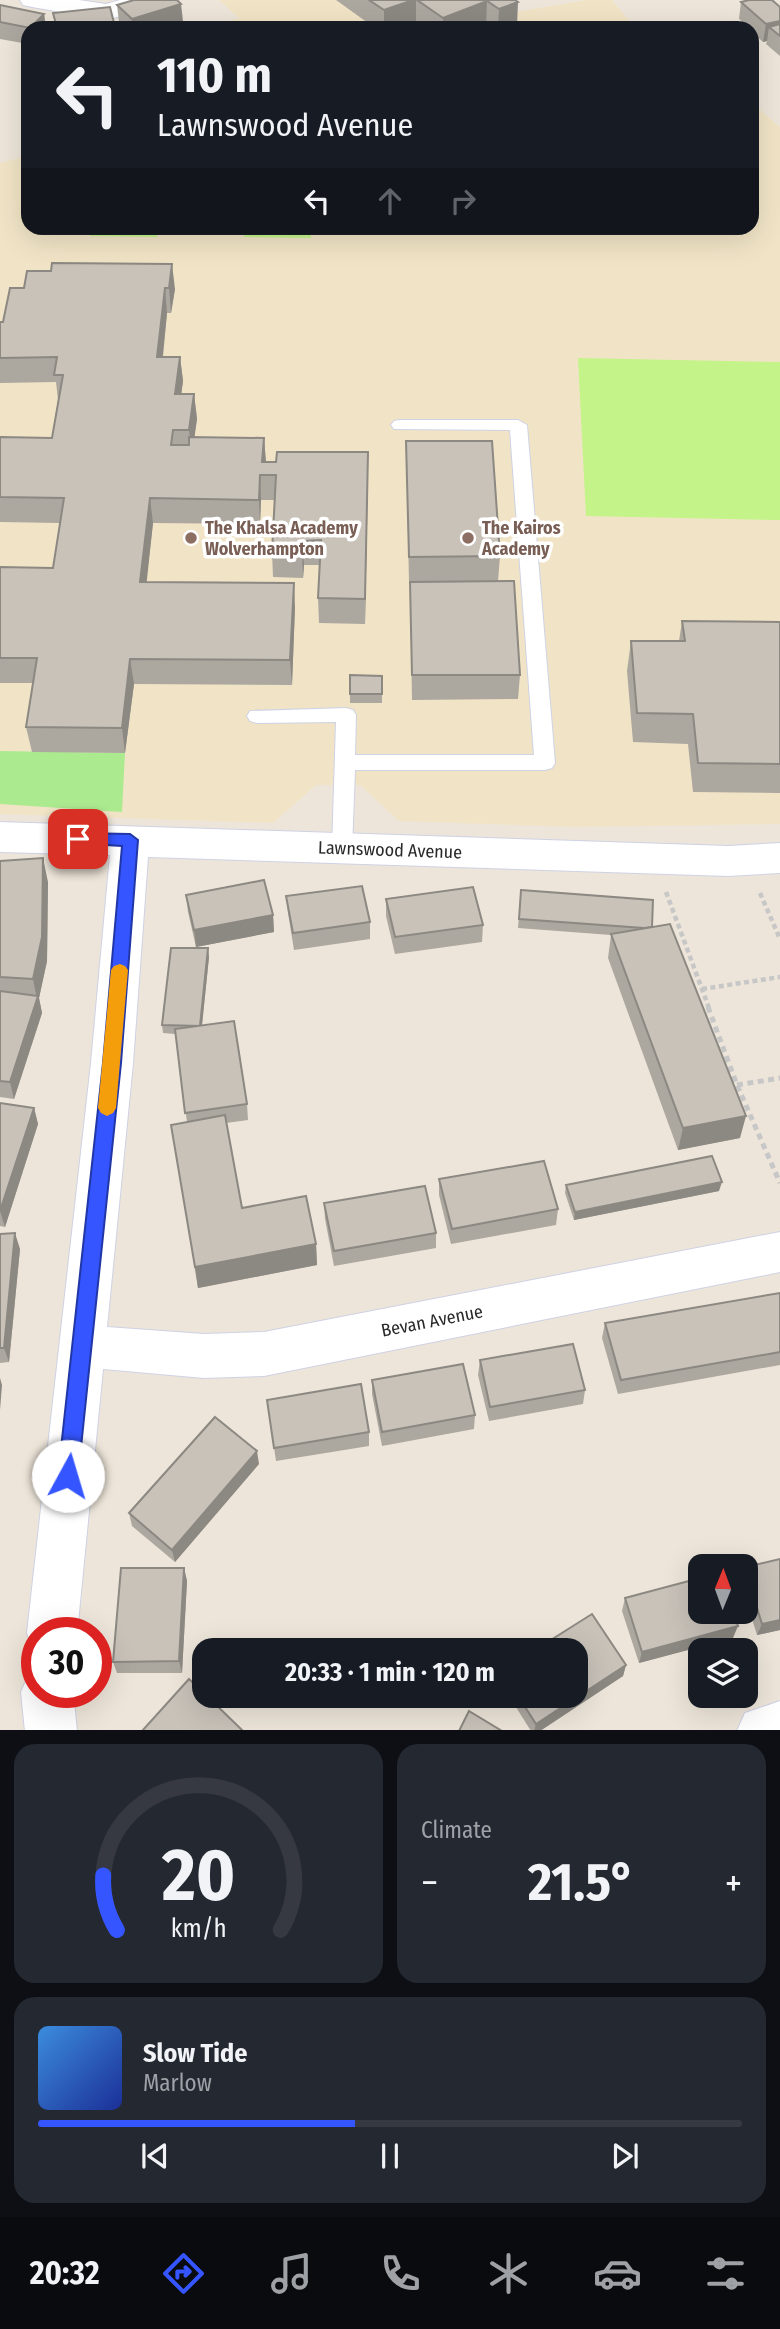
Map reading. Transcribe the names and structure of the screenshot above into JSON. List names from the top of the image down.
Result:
{
  "streets": {
    "street": ["Lawnswood Avenue", "Bevan Avenue"]
  },
  "places": ["The Khalsa Academy Wolverhampton", "The Kairos Academy"],
  "north": "top",
  "page": {
    "turn": ["110 m", "Lawnswood Avenue"],
    "limit": "30",
    "trip": "20:33 · 1 min · 120 m",
    "tile": "Climate",
    "heat": ["−", "21.5°", "+"],
    "song": ["Slow Tide", "Marlow"],
    "tabs": "20:32",
    "gauge": ["20", "km/h"]
  }
}
